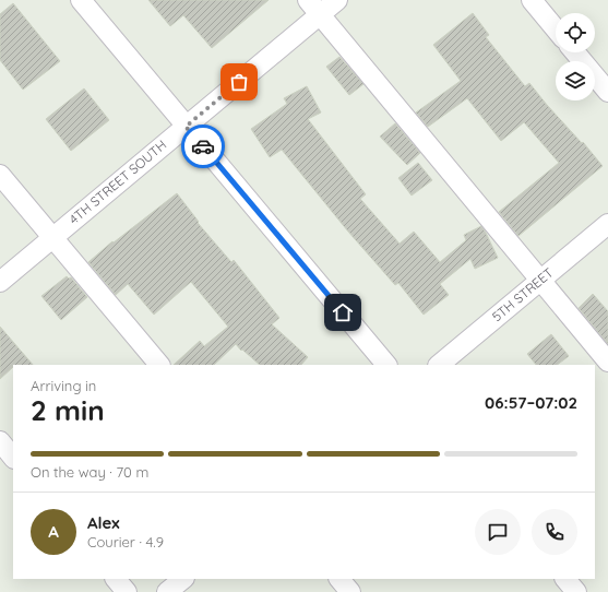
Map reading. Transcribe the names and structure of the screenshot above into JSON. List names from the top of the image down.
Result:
{
  "streets": {
    "street": ["4TH STREET SOUTH", "5TH STREET"]
  },
  "page": {
    "heading": ["2 min", "Arriving in", "06:57–07:02"],
    "panel": ["Alex", "Courier · 4.9"],
    "bar": "On the way · 70 m",
    "round": "A"
  }
}
